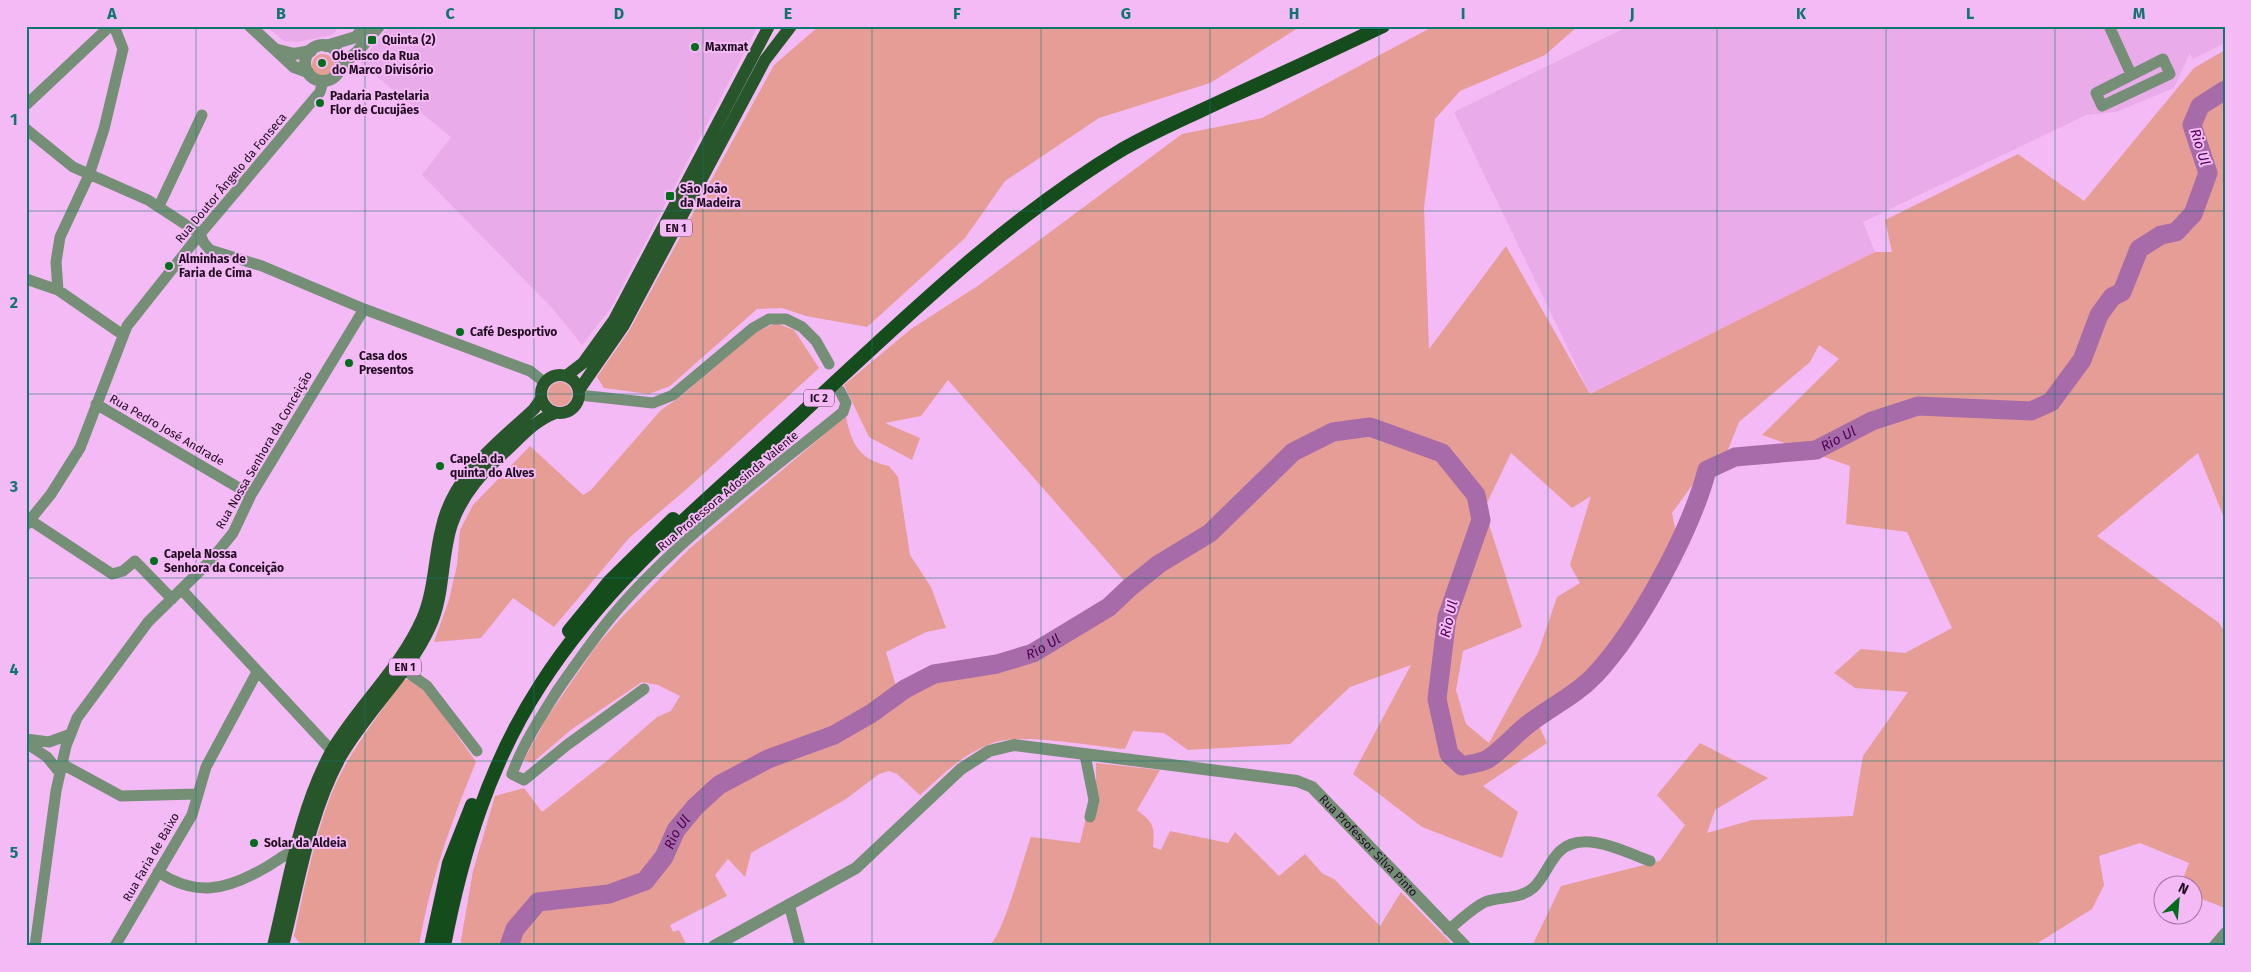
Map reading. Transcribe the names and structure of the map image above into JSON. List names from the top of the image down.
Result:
{
  "streets": {
    "highway": ["IC 2"],
    "main road": ["EN 1"],
    "street": [
      "Rua Doutor Ângelo da Fonseca",
      "Rua Pedro José Andrade",
      "Rua Nossa Senhora da Conceição",
      "Rua Professora Adosinda Valente",
      "Rua Professor Silva Pinto",
      "Rua Faria de Baixo"
    ]
  },
  "crossings": [
    ["Rua Doutor Ângelo da Fonseca", "Rua Pedro José Andrade"],
    ["Rua Pedro José Andrade", "Rua Nossa Senhora da Conceição"]
  ],
  "water": ["Rio Ul"],
  "places": {
    "transit": ["Quinta (2)", "São João da Madeira"],
    "other": [
      "Maxmat",
      "Obelisco da Rua do Marco Divisório",
      "Padaria Pastelaria Flor de Cucujães",
      "Alminhas de Faria de Cima",
      "Café Desportivo",
      "Casa dos Presentos",
      "Capela da quinta do Alves",
      "Capela Nossa Senhora da Conceição",
      "Solar da Aldeia"
    ]
  },
  "north": "top right",
  "grid": {
    "columns": [
      "A",
      "B",
      "C",
      "D",
      "E",
      "F",
      "G",
      "H",
      "I",
      "J",
      "K",
      "L",
      "M"
    ],
    "rows": [
      "1",
      "2",
      "3",
      "4",
      "5"
    ]
  }
}
